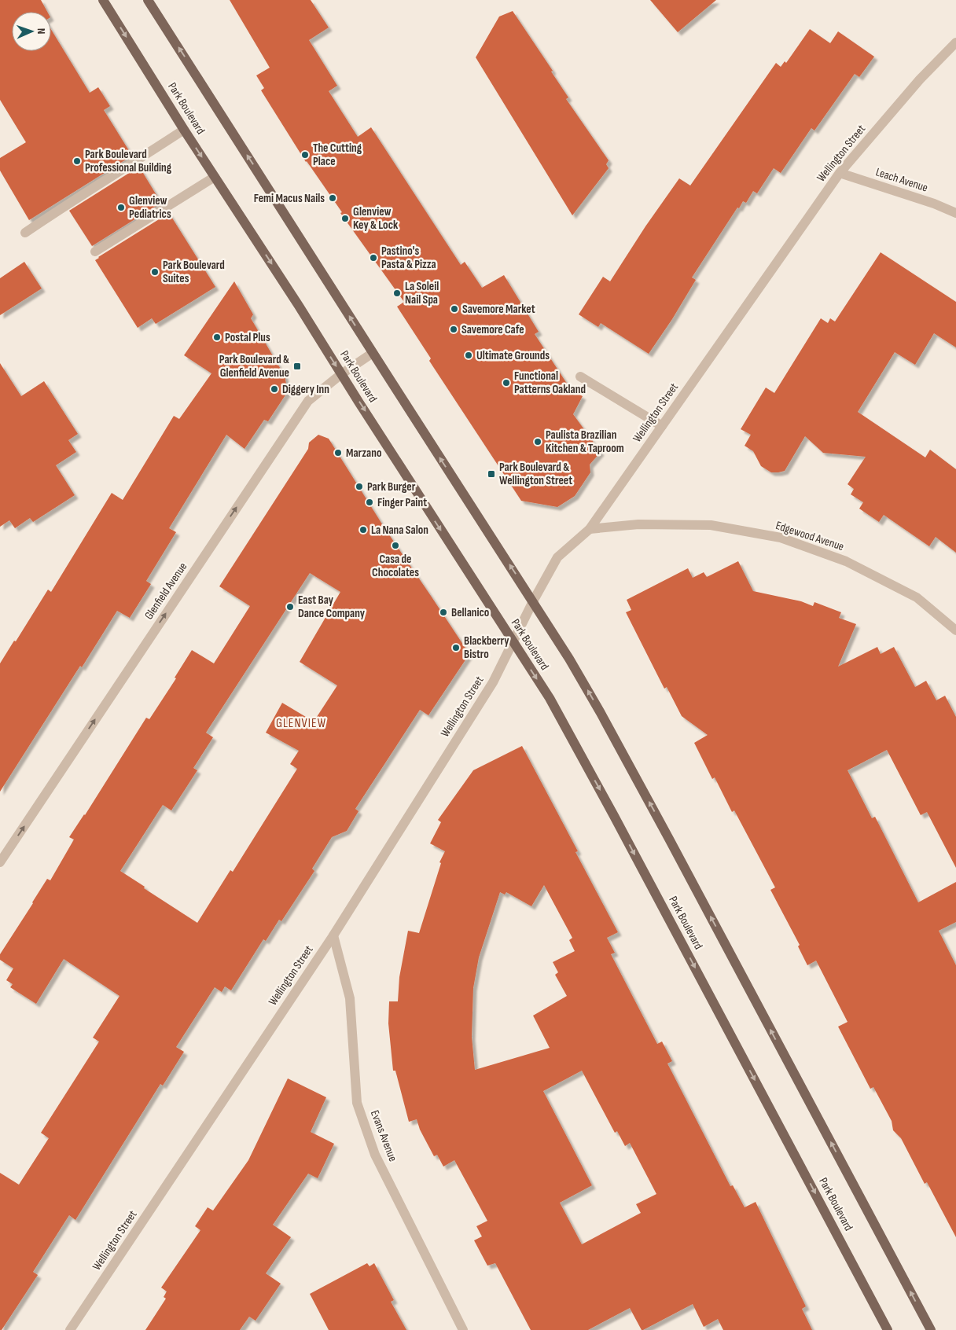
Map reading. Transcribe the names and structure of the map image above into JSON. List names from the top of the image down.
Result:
{
  "streets": {
    "main road": ["Park Boulevard"],
    "street": [
      "Wellington Street",
      "Leach Avenue",
      "Edgewood Avenue",
      "Glenfield Avenue",
      "Evans Avenue"
    ]
  },
  "crossings": [
    ["Park Boulevard", "Wellington Street"],
    ["Park Boulevard", "Glenfield Avenue"],
    ["Wellington Street", "Leach Avenue"],
    ["Wellington Street", "Edgewood Avenue"],
    ["Wellington Street", "Evans Avenue"]
  ],
  "one_way": ["Glenfield Avenue"],
  "districts": ["GLENVIEW"],
  "places": {
    "other": [
      "The Cutting Place",
      "Park Boulevard Professional Building",
      "Femi Macus Nails",
      "Glenview Pediatrics",
      "Glenview Key & Lock",
      "Pastino's Pasta & Pizza",
      "Park Boulevard Suites",
      "La Soleil Nail Spa",
      "Savemore Market",
      "Savemore Cafe",
      "Postal Plus",
      "Ultimate Grounds",
      "Functional Patterns Oakland",
      "Diggery Inn",
      "Paulista Brazilian Kitchen & Taproom",
      "Marzano",
      "Park Burger",
      "Finger Paint",
      "La Nana Salon",
      "Casa de Chocolates",
      "East Bay Dance Company",
      "Bellanico",
      "Blackberry Bistro"
    ],
    "transit": ["Park Boulevard & Glenfield Avenue", "Park Boulevard & Wellington Street"]
  },
  "north": "right"
}
